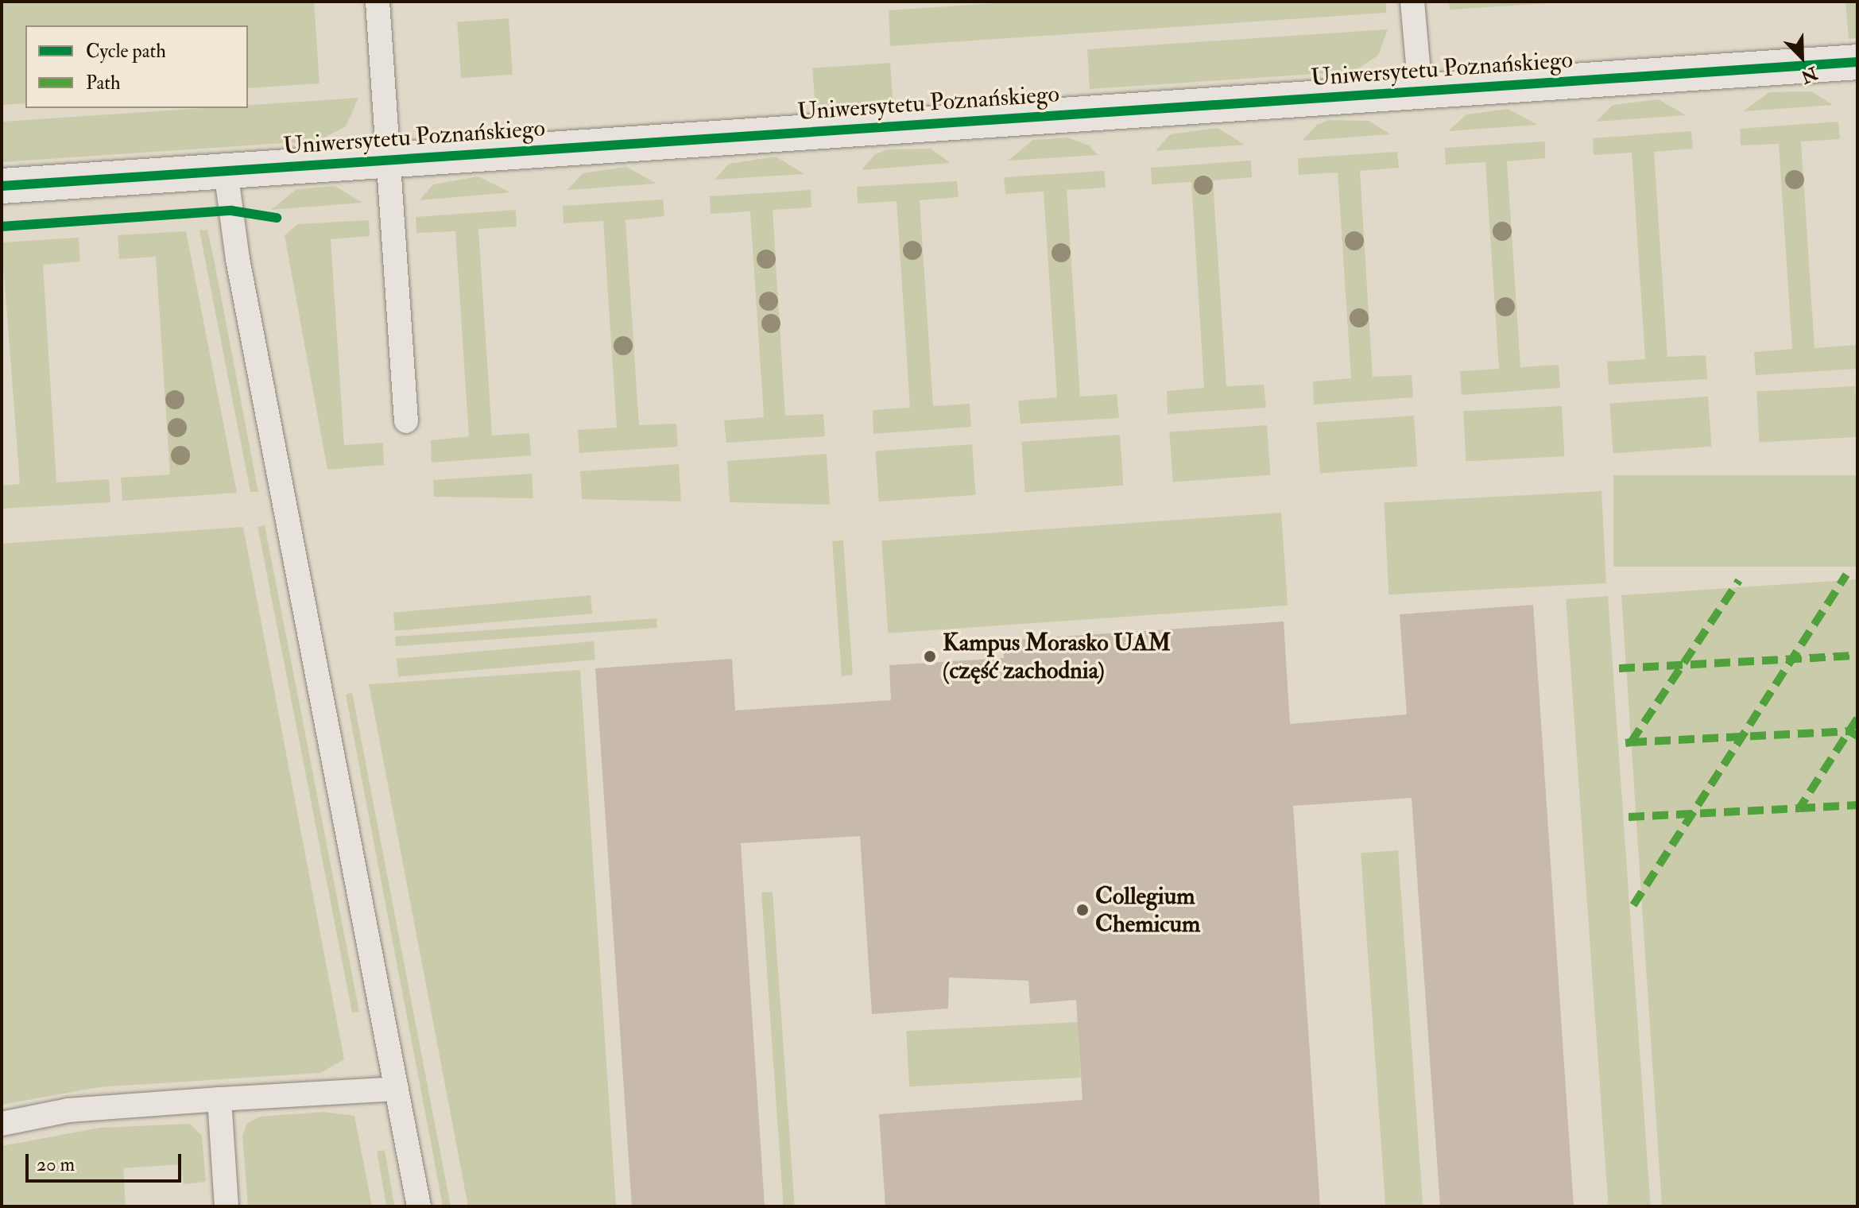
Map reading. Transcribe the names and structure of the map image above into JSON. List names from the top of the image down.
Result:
{
  "streets": {
    "street": ["Uniwersytetu Poznańskiego"]
  },
  "places": ["Kampus Morasko UAM (część zachodnia)", "Collegium Chemicum"],
  "legend": ["Cycle path", "Path"],
  "scale_bar": "20 m",
  "north": "bottom right"
}
